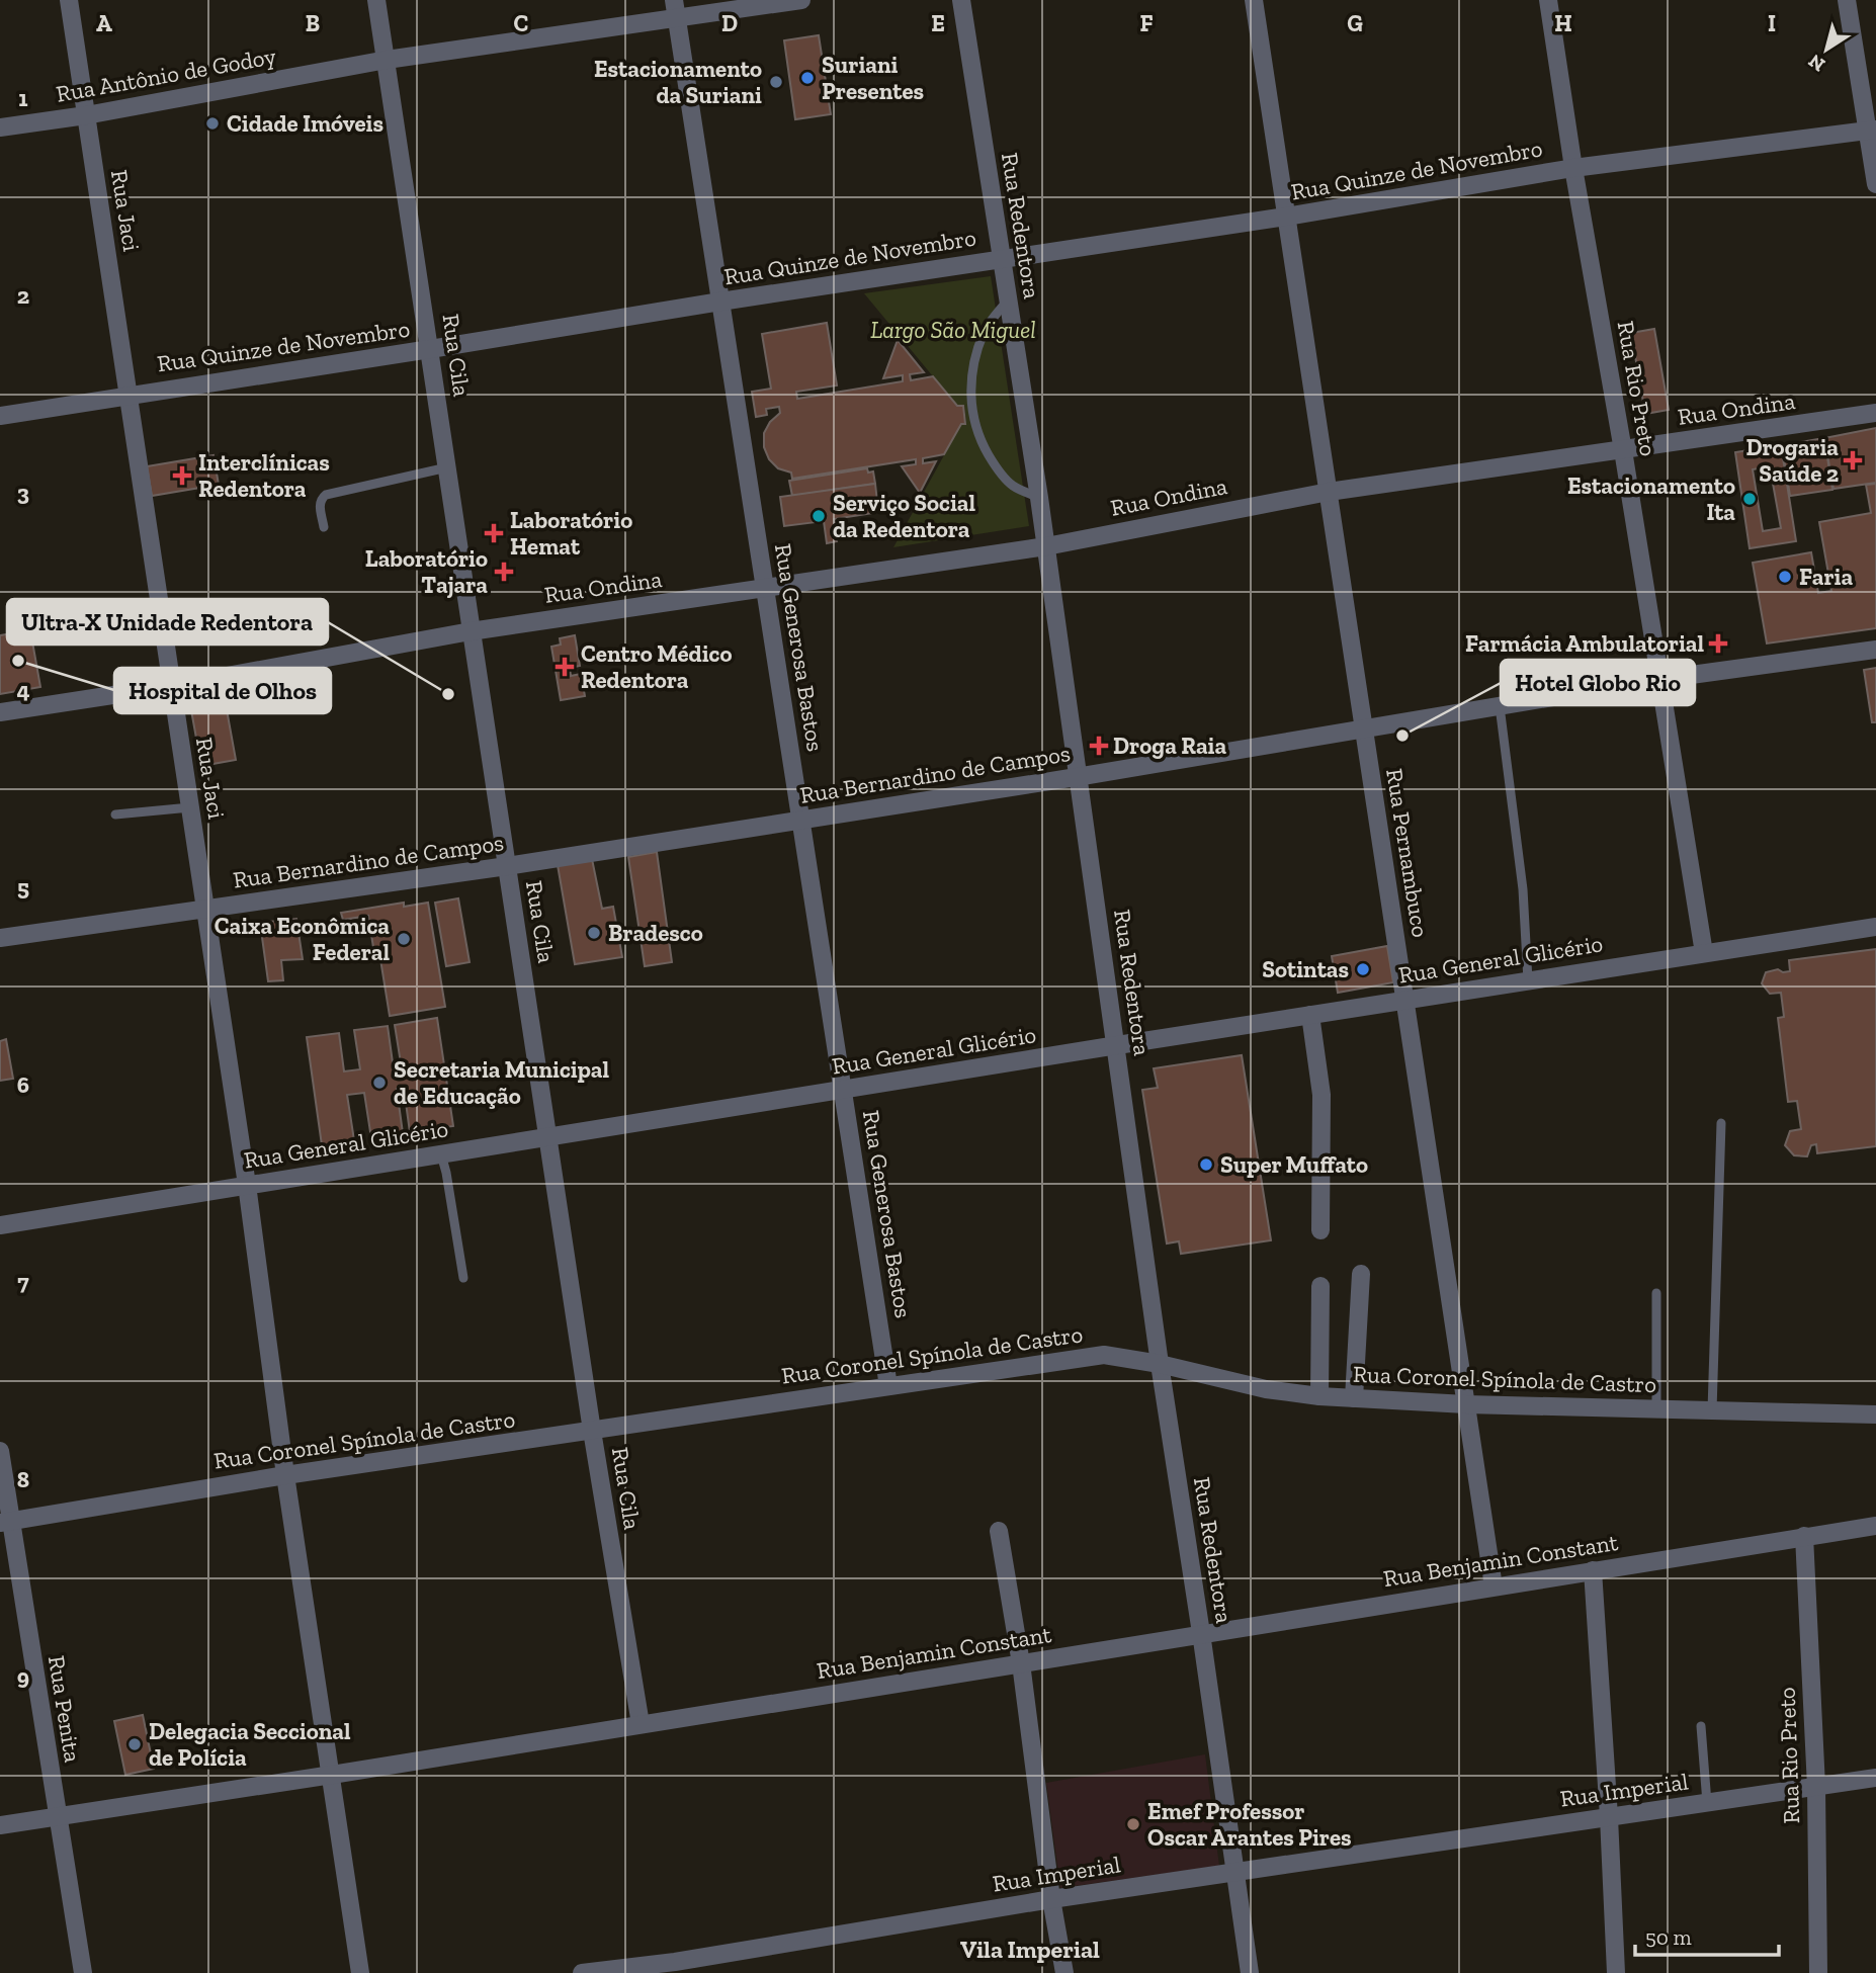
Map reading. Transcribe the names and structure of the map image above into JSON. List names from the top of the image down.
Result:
{
  "streets": {
    "street": [
      "Rua Antônio de Godoy",
      "Rua Quinze de Novembro",
      "Rua Jaci",
      "Rua Redentora",
      "Rua Cila",
      "Rua Rio Preto",
      "Rua Ondina",
      "Rua Generosa Bastos",
      "Rua Bernardino de Campos",
      "Rua Pernambuco",
      "Rua General Glicério",
      "Rua Coronel Spínola de Castro",
      "Rua Benjamin Constant",
      "Rua Penita",
      "Rua Imperial"
    ]
  },
  "crossings": [
    ["Rua Antônio de Godoy", "Rua Jaci"],
    ["Rua Antônio de Godoy", "Rua Cila"],
    ["Rua Antônio de Godoy", "Rua Generosa Bastos"],
    ["Rua Quinze de Novembro", "Rua Jaci"],
    ["Rua Quinze de Novembro", "Rua Redentora"],
    ["Rua Quinze de Novembro", "Rua Cila"],
    ["Rua Quinze de Novembro", "Rua Rio Preto"],
    ["Rua Quinze de Novembro", "Rua Generosa Bastos"],
    ["Rua Quinze de Novembro", "Rua Pernambuco"],
    ["Rua Jaci", "Rua Ondina"],
    ["Rua Jaci", "Rua Bernardino de Campos"],
    ["Rua Jaci", "Rua General Glicério"],
    ["Rua Jaci", "Rua Coronel Spínola de Castro"],
    ["Rua Jaci", "Rua Benjamin Constant"],
    ["Rua Redentora", "Rua Ondina"],
    ["Rua Redentora", "Rua Bernardino de Campos"],
    ["Rua Redentora", "Rua General Glicério"],
    ["Rua Redentora", "Rua Coronel Spínola de Castro"],
    ["Rua Redentora", "Rua Benjamin Constant"],
    ["Rua Redentora", "Rua Imperial"],
    ["Rua Cila", "Rua Ondina"],
    ["Rua Cila", "Rua Bernardino de Campos"],
    ["Rua Cila", "Rua General Glicério"],
    ["Rua Cila", "Rua Coronel Spínola de Castro"],
    ["Rua Cila", "Rua Benjamin Constant"],
    ["Rua Rio Preto", "Rua Ondina"],
    ["Rua Rio Preto", "Rua Bernardino de Campos"],
    ["Rua Rio Preto", "Rua General Glicério"],
    ["Rua Rio Preto", "Rua Benjamin Constant"],
    ["Rua Rio Preto", "Rua Imperial"],
    ["Rua Ondina", "Rua Generosa Bastos"],
    ["Rua Ondina", "Rua Pernambuco"],
    ["Rua Generosa Bastos", "Rua Bernardino de Campos"],
    ["Rua Generosa Bastos", "Rua General Glicério"],
    ["Rua Generosa Bastos", "Rua Coronel Spínola de Castro"],
    ["Rua Bernardino de Campos", "Rua Pernambuco"],
    ["Rua Pernambuco", "Rua General Glicério"],
    ["Rua Pernambuco", "Rua Coronel Spínola de Castro"],
    ["Rua Pernambuco", "Rua Benjamin Constant"],
    ["Rua Coronel Spínola de Castro", "Rua Penita"],
    ["Rua Benjamin Constant", "Rua Penita"]
  ],
  "districts": ["Vila Imperial"],
  "parks": ["Largo São Miguel"],
  "places": {
    "other": [
      "Suriani Presentes",
      "Estacionamento da Suriani",
      "Cidade Imóveis",
      "Estacionamento Ita",
      "Serviço Social da Redentora",
      "Faria",
      "Hospital de Olhos",
      "Ultra-X Unidade Redentora",
      "Hotel Globo Rio",
      "Bradesco",
      "Caixa Econômica Federal",
      "Sotintas",
      "Secretaria Municipal de Educação",
      "Super Muffato",
      "Delegacia Seccional de Polícia",
      "Emef Professor Oscar Arantes Pires"
    ],
    "health": [
      "Drogaria Saúde 2",
      "Interclínicas Redentora",
      "Laboratório Hemat",
      "Laboratório Tajara",
      "Farmácia Ambulatorial",
      "Centro Médico Redentora",
      "Droga Raia"
    ]
  },
  "scale_bar": "50 m",
  "north": "bottom left",
  "grid": {
    "columns": [
      "A",
      "B",
      "C",
      "D",
      "E",
      "F",
      "G",
      "H",
      "I"
    ],
    "rows": [
      "1",
      "2",
      "3",
      "4",
      "5",
      "6",
      "7",
      "8",
      "9"
    ]
  }
}
